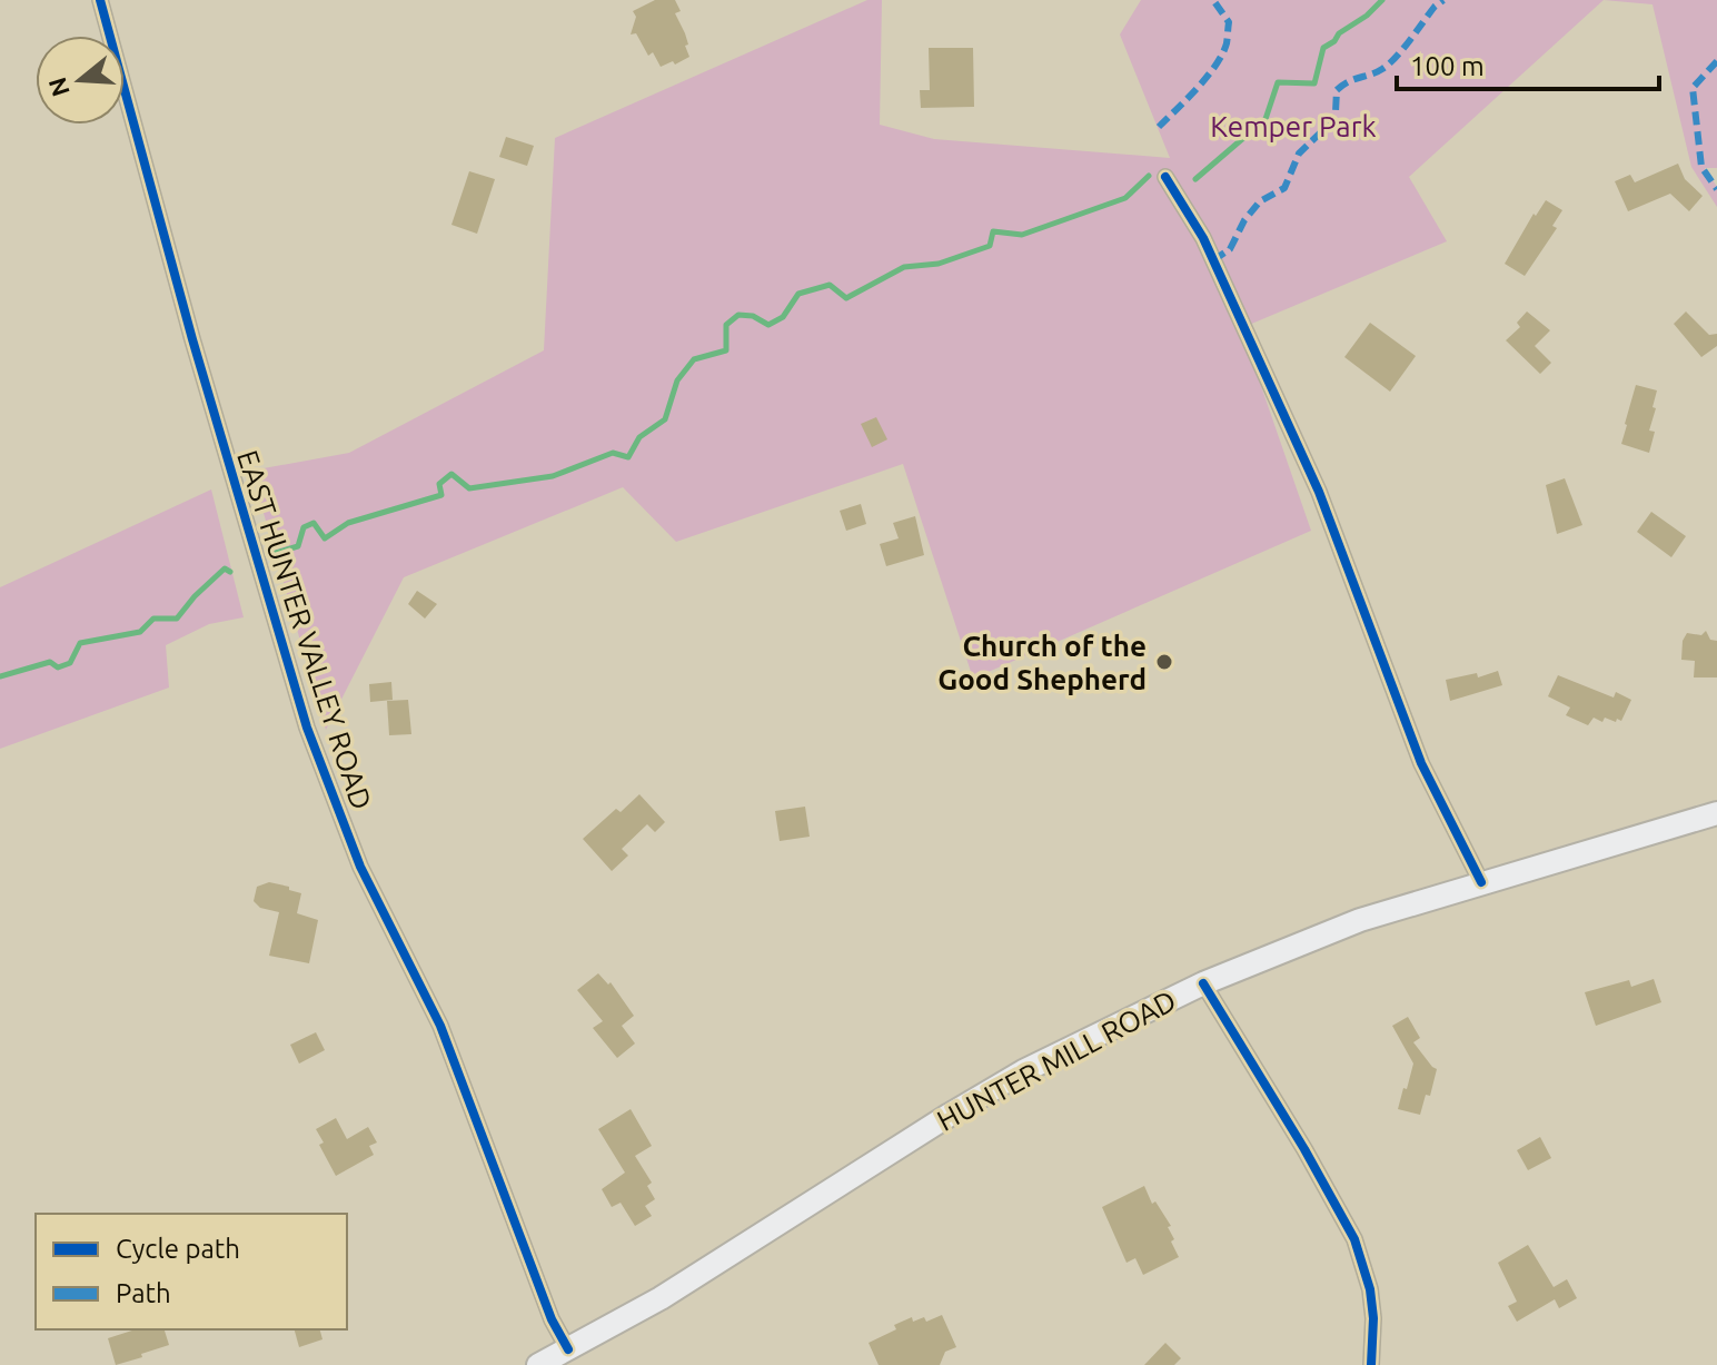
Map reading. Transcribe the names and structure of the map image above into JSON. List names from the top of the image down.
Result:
{
  "streets": {
    "main road": ["HUNTER MILL ROAD"],
    "street": ["EAST HUNTER VALLEY ROAD"]
  },
  "crossings": [
    ["EAST HUNTER VALLEY ROAD", "HUNTER MILL ROAD"]
  ],
  "parks": ["Kemper Park"],
  "places": ["Church of the Good Shepherd"],
  "legend": ["Cycle path", "Path"],
  "scale_bar": "100 m",
  "north": "left"
}
